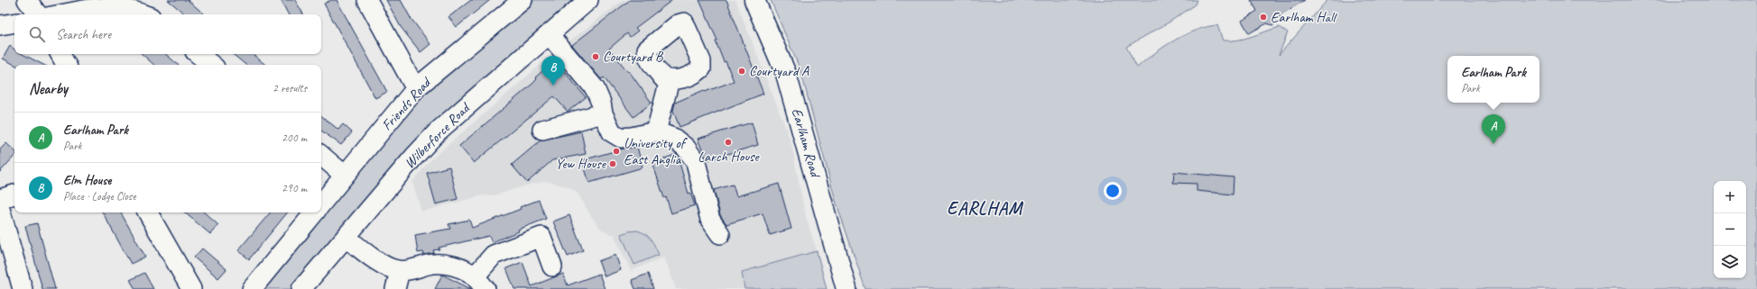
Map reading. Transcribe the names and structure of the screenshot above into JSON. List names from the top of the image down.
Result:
{
  "streets": {
    "main road": ["Earlham Road"],
    "street": ["Friends Road", "Wilberforce Road"]
  },
  "districts": ["EARLHAM"],
  "places": [
    "Earlham Hall",
    "Courtyard B",
    "Courtyard A",
    "Larch House",
    "University of East Anglia",
    "Yew House"
  ],
  "page": {
    "search": "Search here",
    "popup": ["Earlham Park", "Park"],
    "pins": ["B", "A"],
    "heading": ["Nearby", "2 results"],
    "list": [
      {
        "mark": "A",
        "name": "Earlham Park",
        "note": "Park",
        "value": "200 m"
      },
      {
        "mark": "B",
        "name": "Elm House",
        "note": "Place · Lodge Close",
        "value": "290 m"
      }
    ],
    "map_buttons": ["+", "−"]
  }
}
